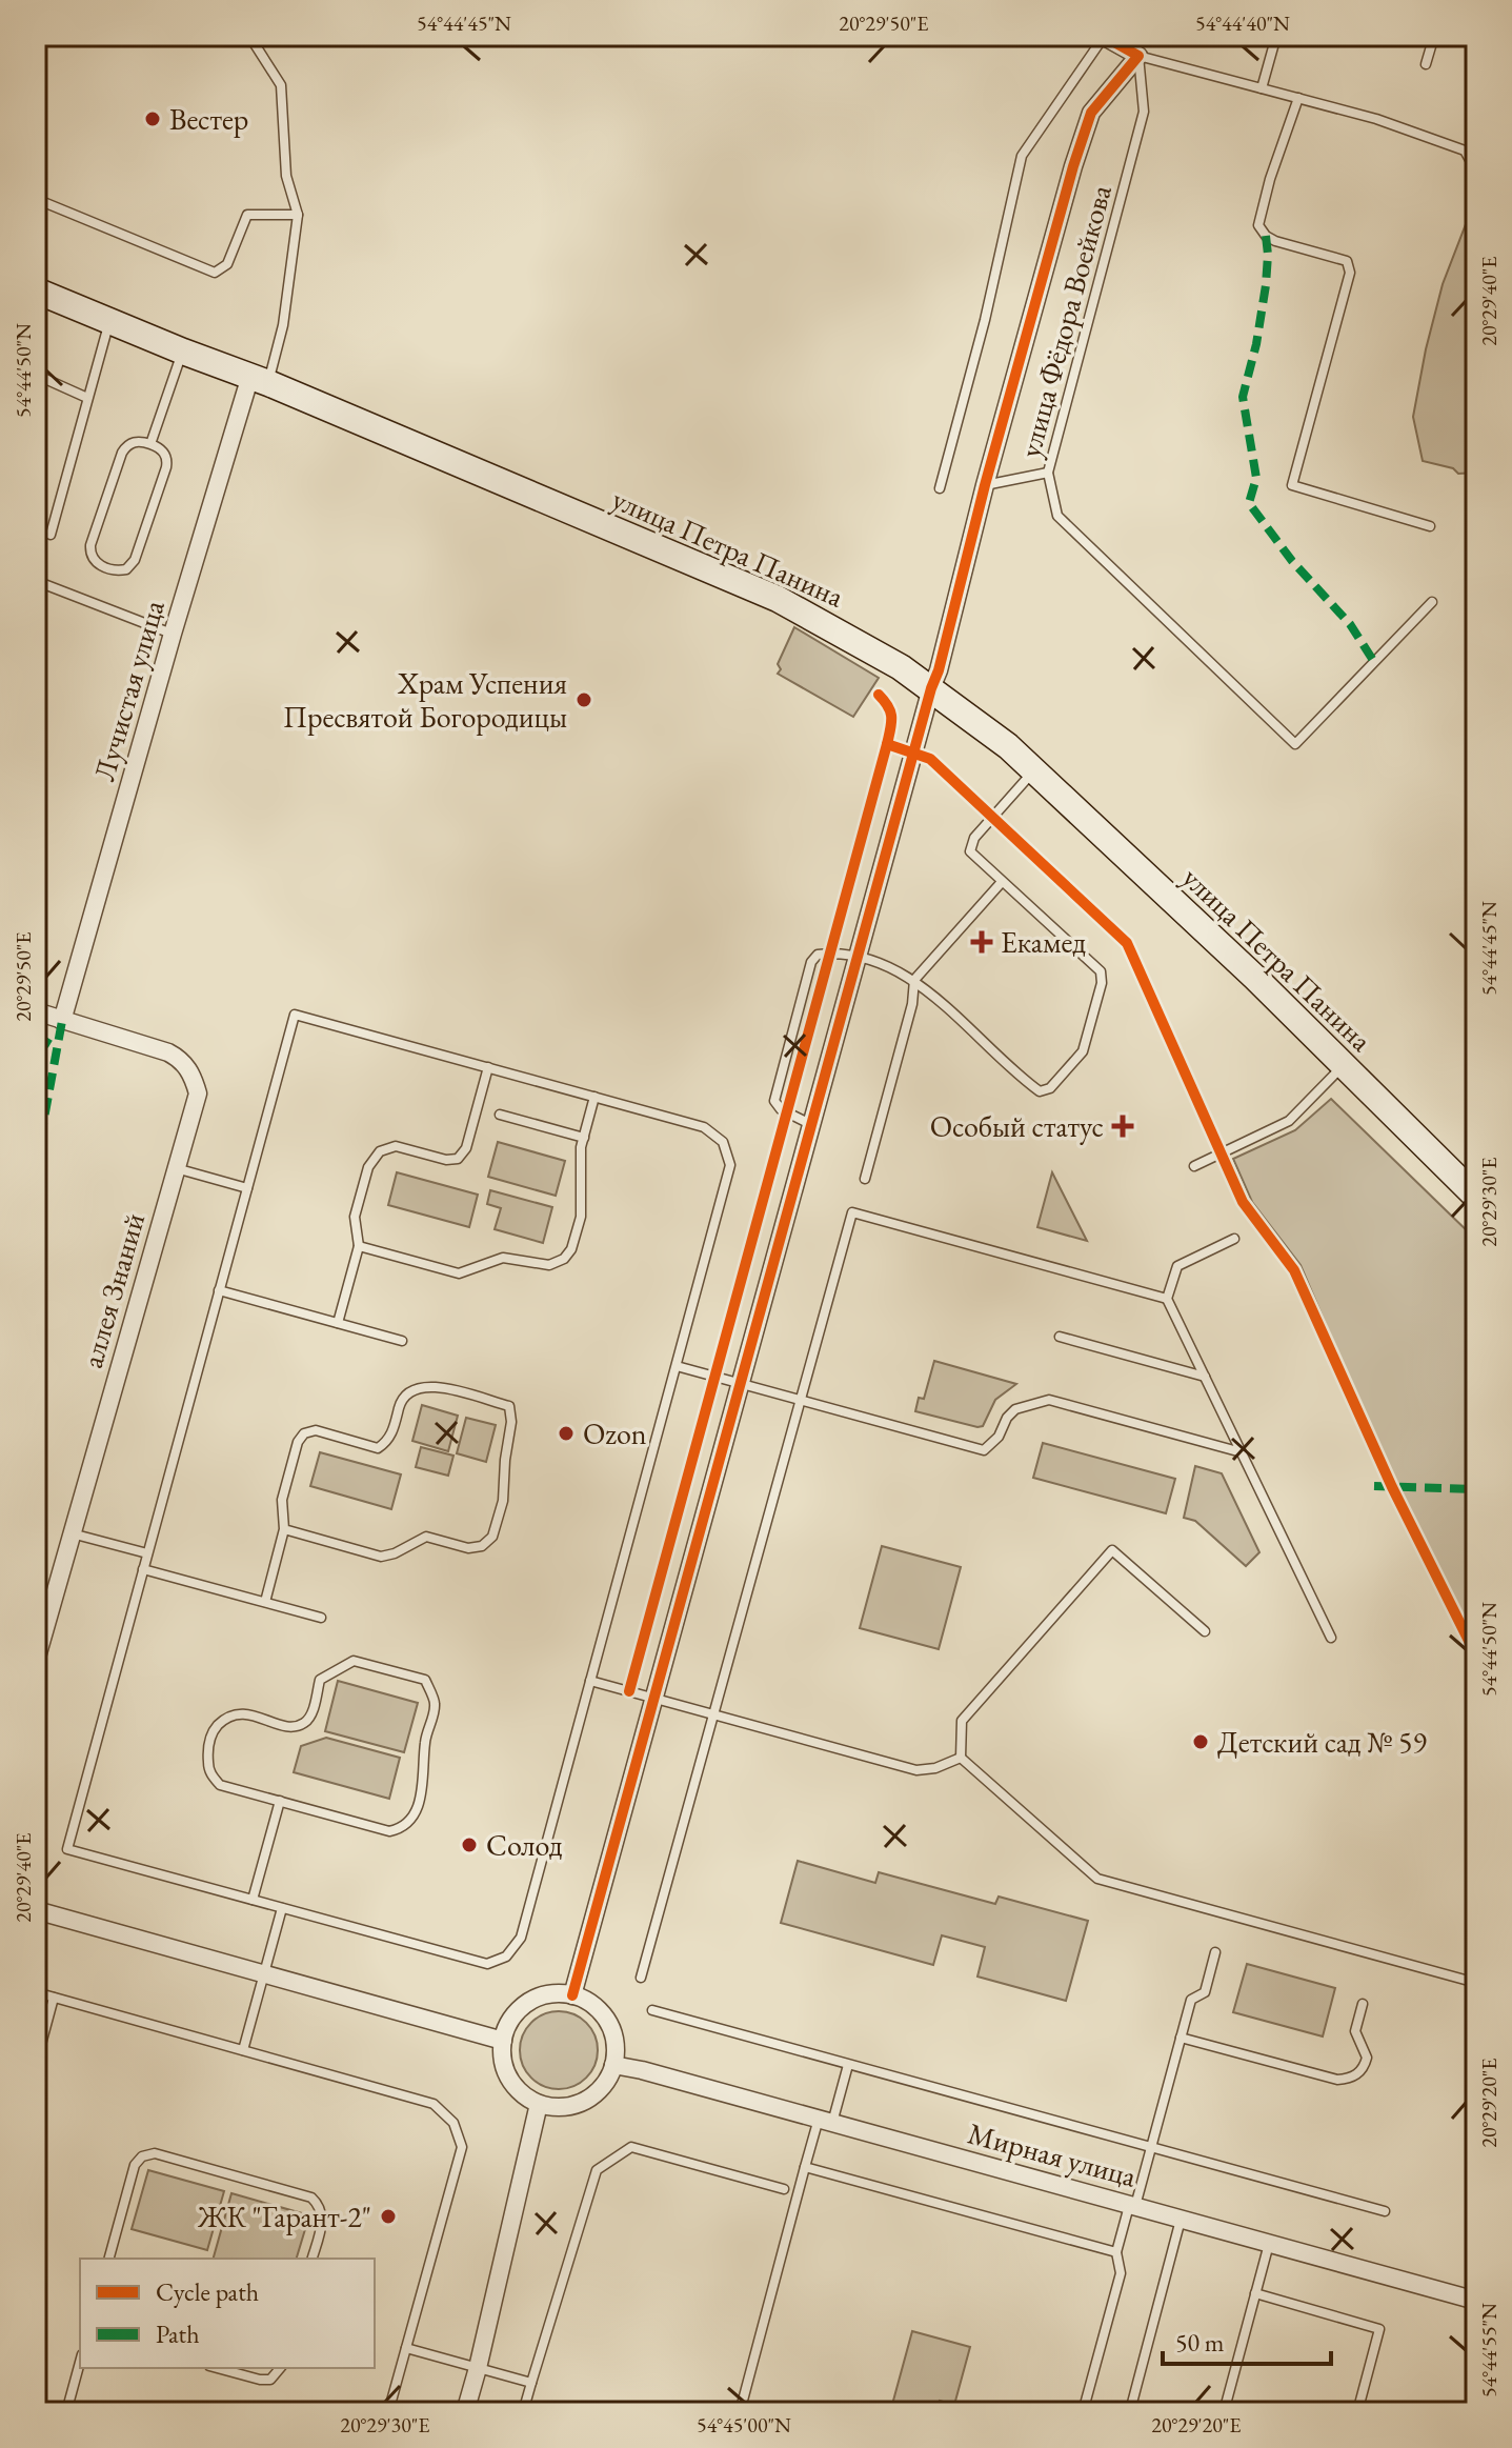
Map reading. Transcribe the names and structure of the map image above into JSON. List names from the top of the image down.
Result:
{
  "streets": {
    "main road": ["улица Петра Панина"],
    "street": ["Лучистая улица", "аллея Знаний", "Мирная улица"],
    "lane": ["улица Фёдора Воейкова"]
  },
  "crossings": [
    ["улица Петра Панина", "Лучистая улица"],
    ["Лучистая улица", "аллея Знаний"]
  ],
  "places": {
    "other": [
      "Вестер",
      "Храм Успения Пресвятой Богородицы",
      "Ozon",
      "Детский сад № 59",
      "Солод",
      "ЖК \"Гарант-2\""
    ],
    "health": ["Екамед", "Особый статус"]
  },
  "legend": ["Cycle path", "Path"],
  "scale_bar": "50 m",
  "coordinates": [
    "54°44'45\"N",
    "20°29'50\"E",
    "54°44'40\"N",
    "20°29'40\"E",
    "54°44'50\"N",
    "20°29'30\"E",
    "20°29'20\"E",
    "54°44'55\"N",
    "54°45'00\"N"
  ]
}
